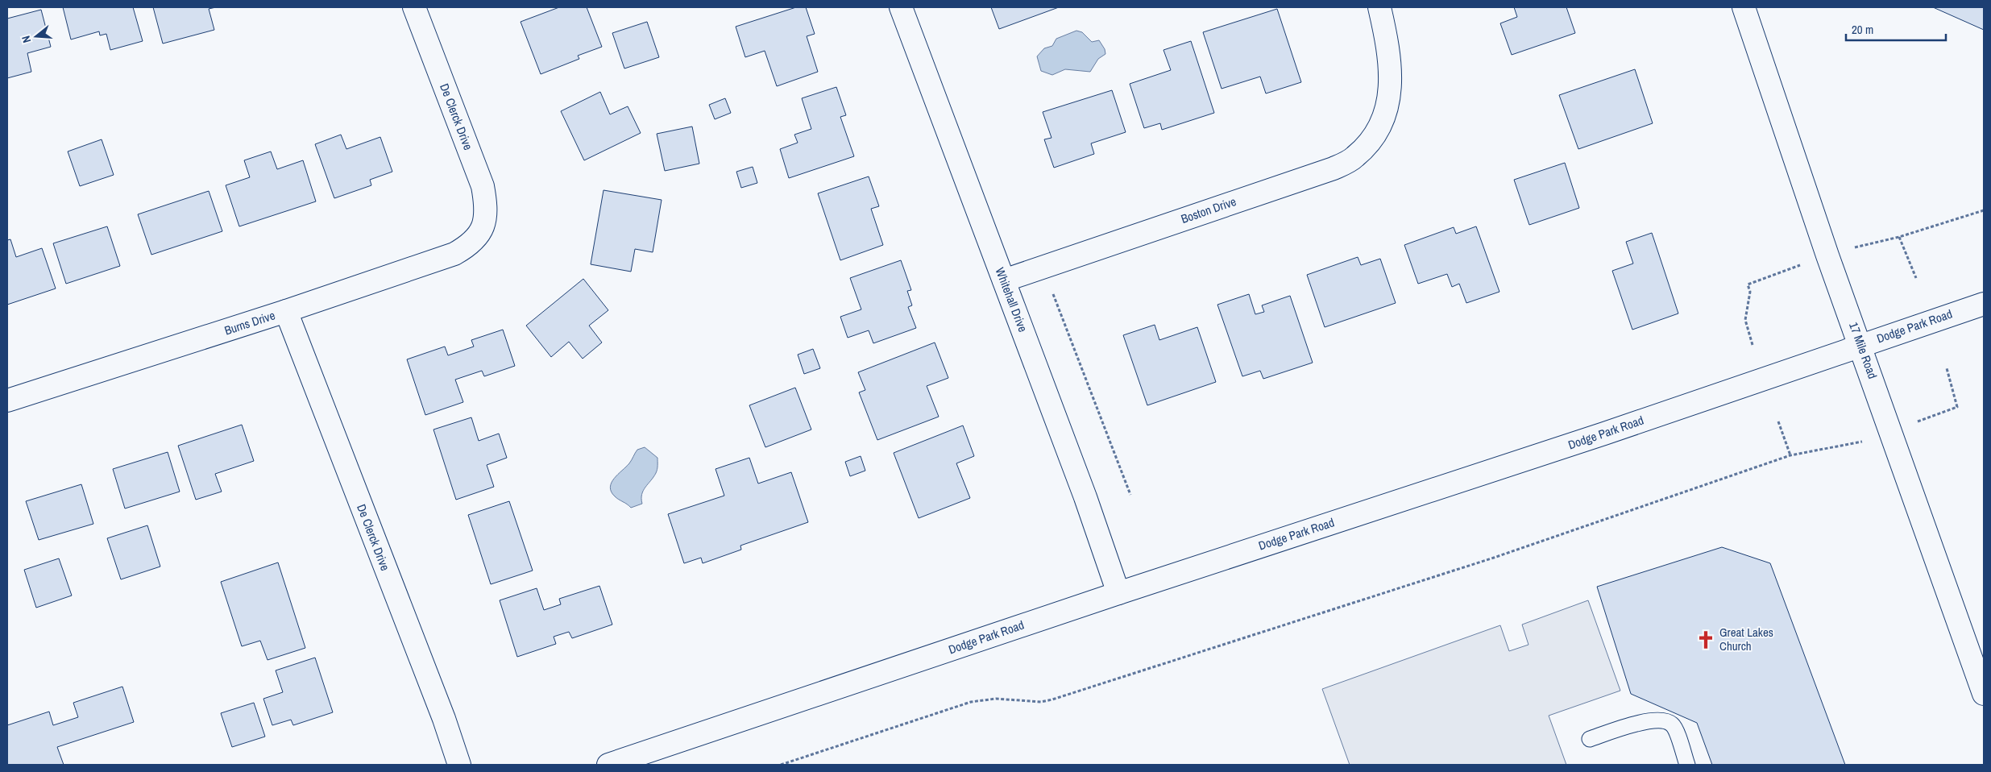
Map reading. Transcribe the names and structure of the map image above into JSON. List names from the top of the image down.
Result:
{
  "streets": {
    "street": [
      "De Clerck Drive",
      "Boston Drive",
      "Whitehall Drive",
      "Burns Drive",
      "Dodge Park Road",
      "17 Mile Road"
    ]
  },
  "crossings": [
    ["De Clerck Drive", "Burns Drive"],
    ["Boston Drive", "Whitehall Drive"],
    ["Whitehall Drive", "Dodge Park Road"],
    ["Dodge Park Road", "17 Mile Road"]
  ],
  "places": {
    "church": ["Great Lakes Church"]
  },
  "scale_bar": "20 m",
  "north": "left"
}
